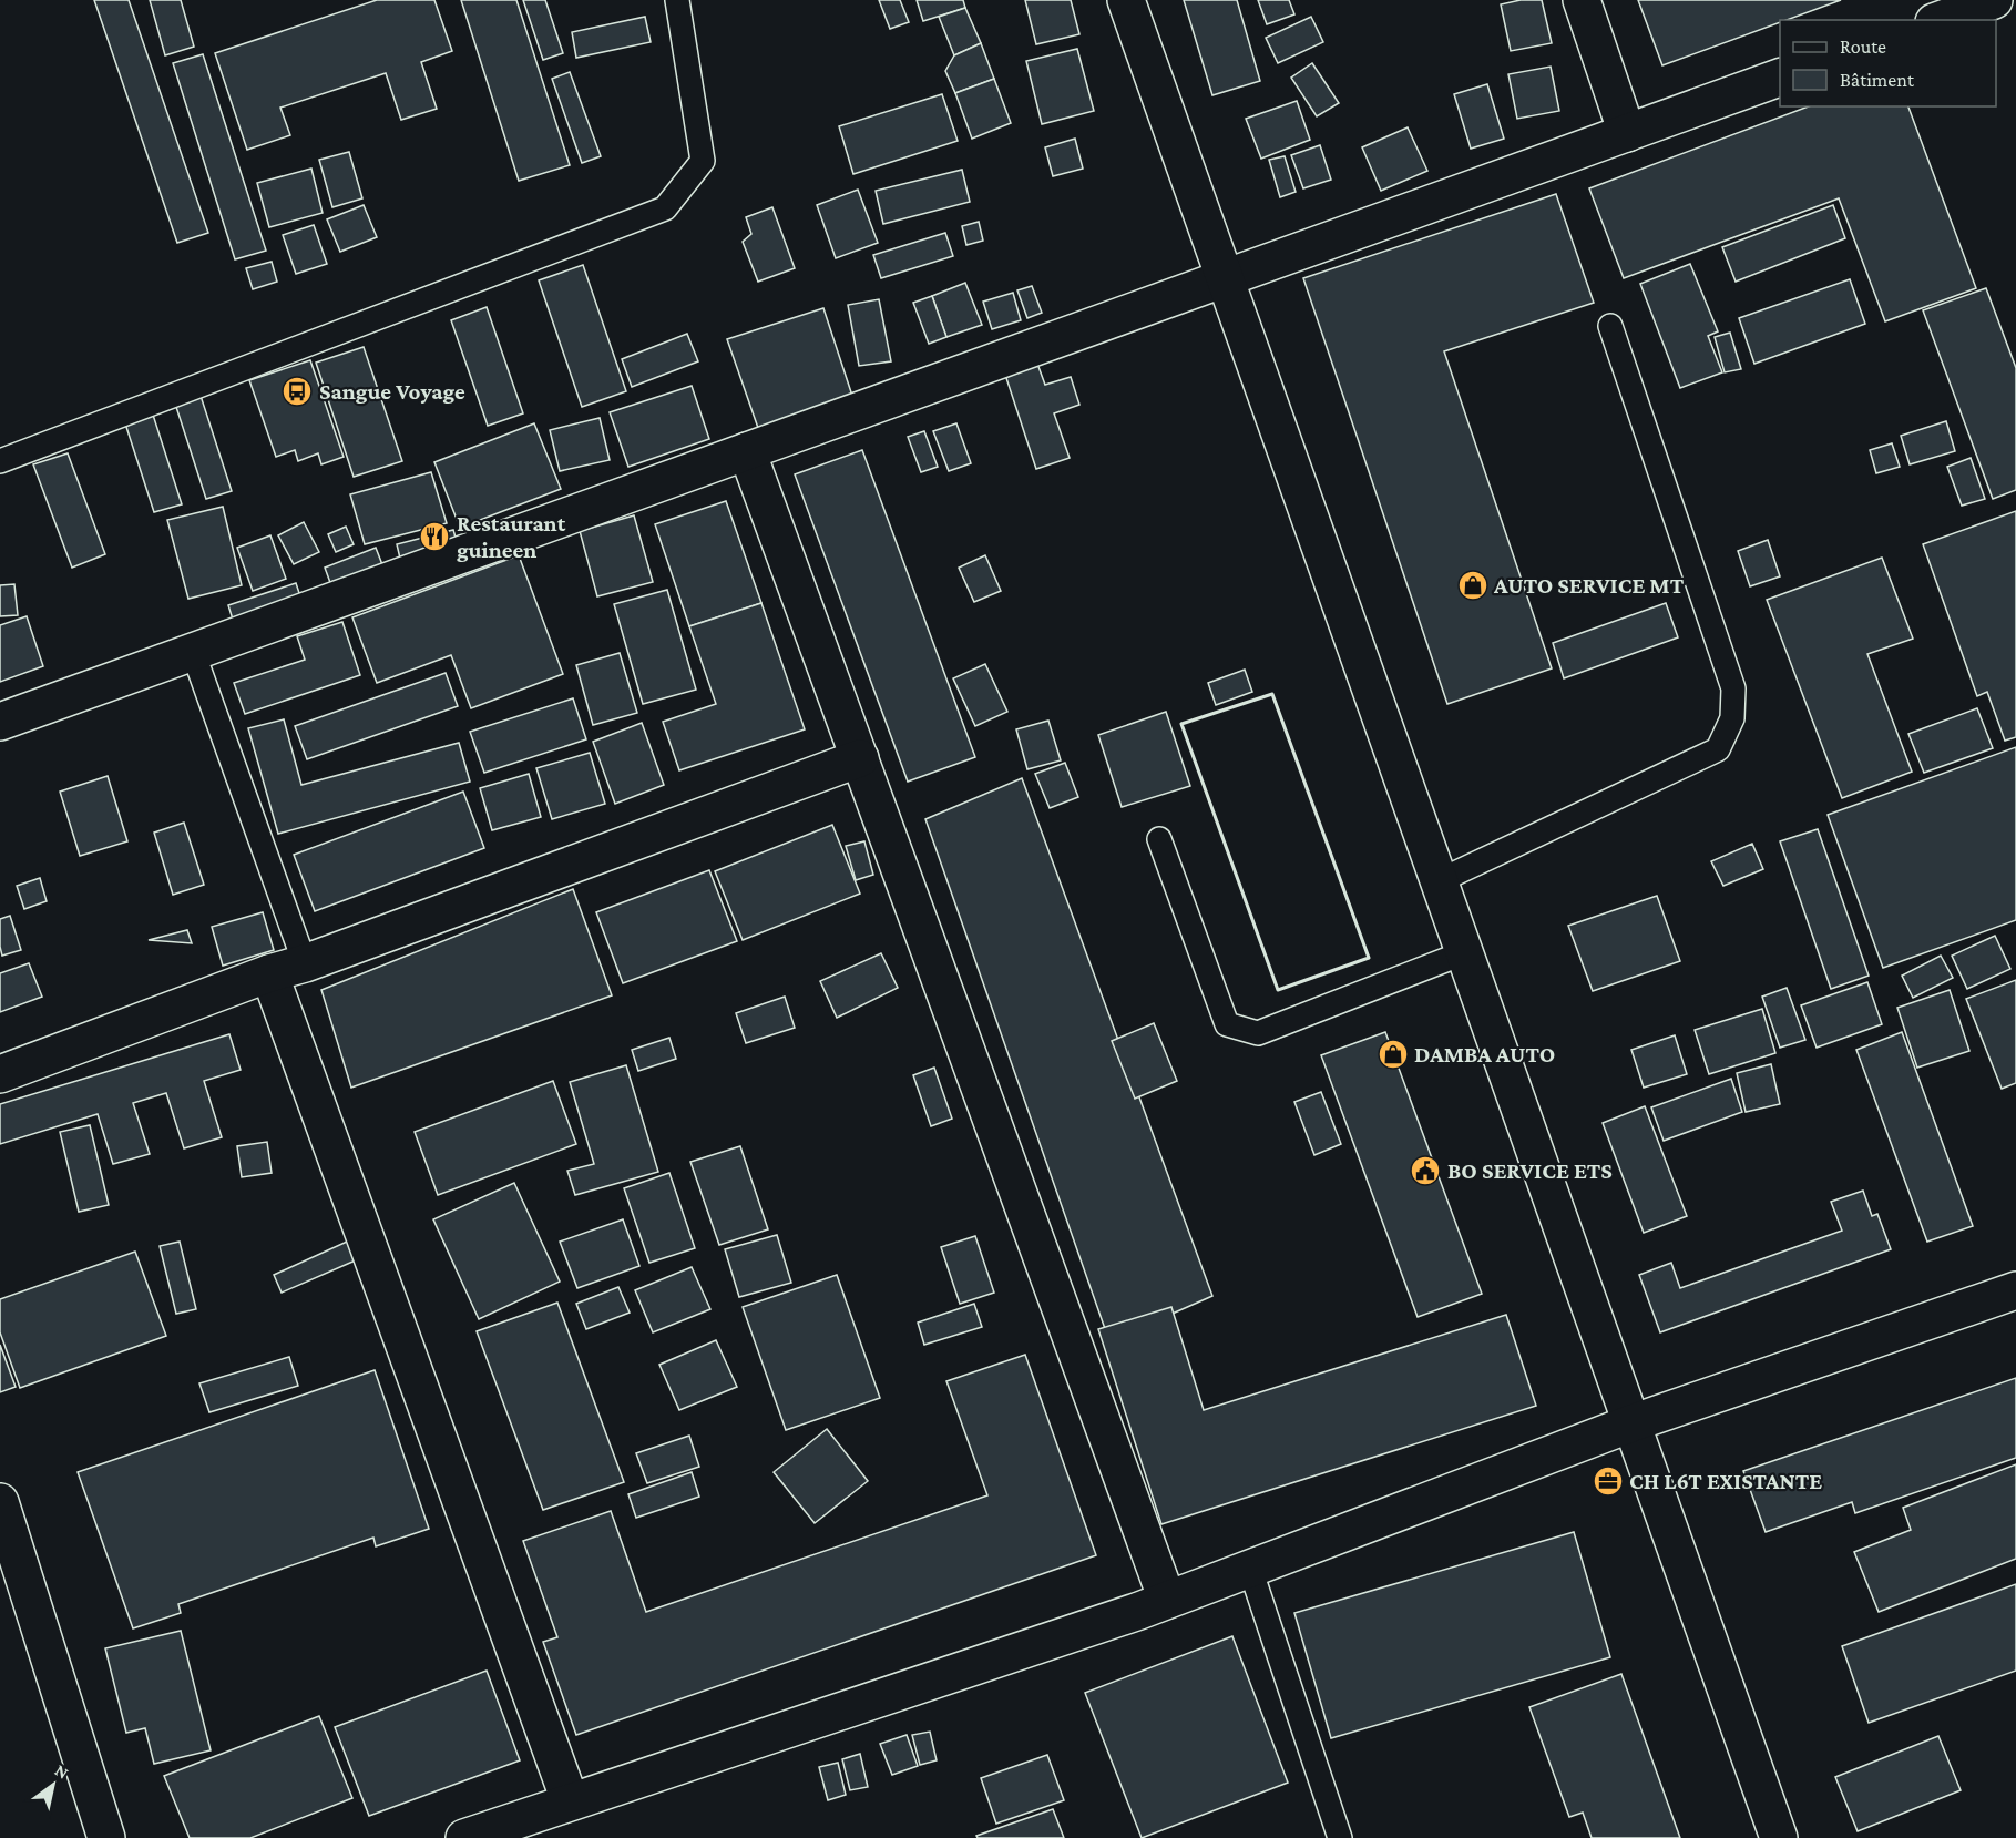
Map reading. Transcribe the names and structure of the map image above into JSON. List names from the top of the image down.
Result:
{
  "places": {
    "bus stop": ["Sangue Voyage"],
    "restaurant": ["Restaurant guineen"],
    "shop": ["AUTO SERVICE MT", "DAMBA AUTO"],
    "public building": ["BO SERVICE ETS"],
    "office": ["CH L6T EXISTANTE"]
  },
  "legend": ["Route", "Bâtiment"],
  "north": "top right"
}
